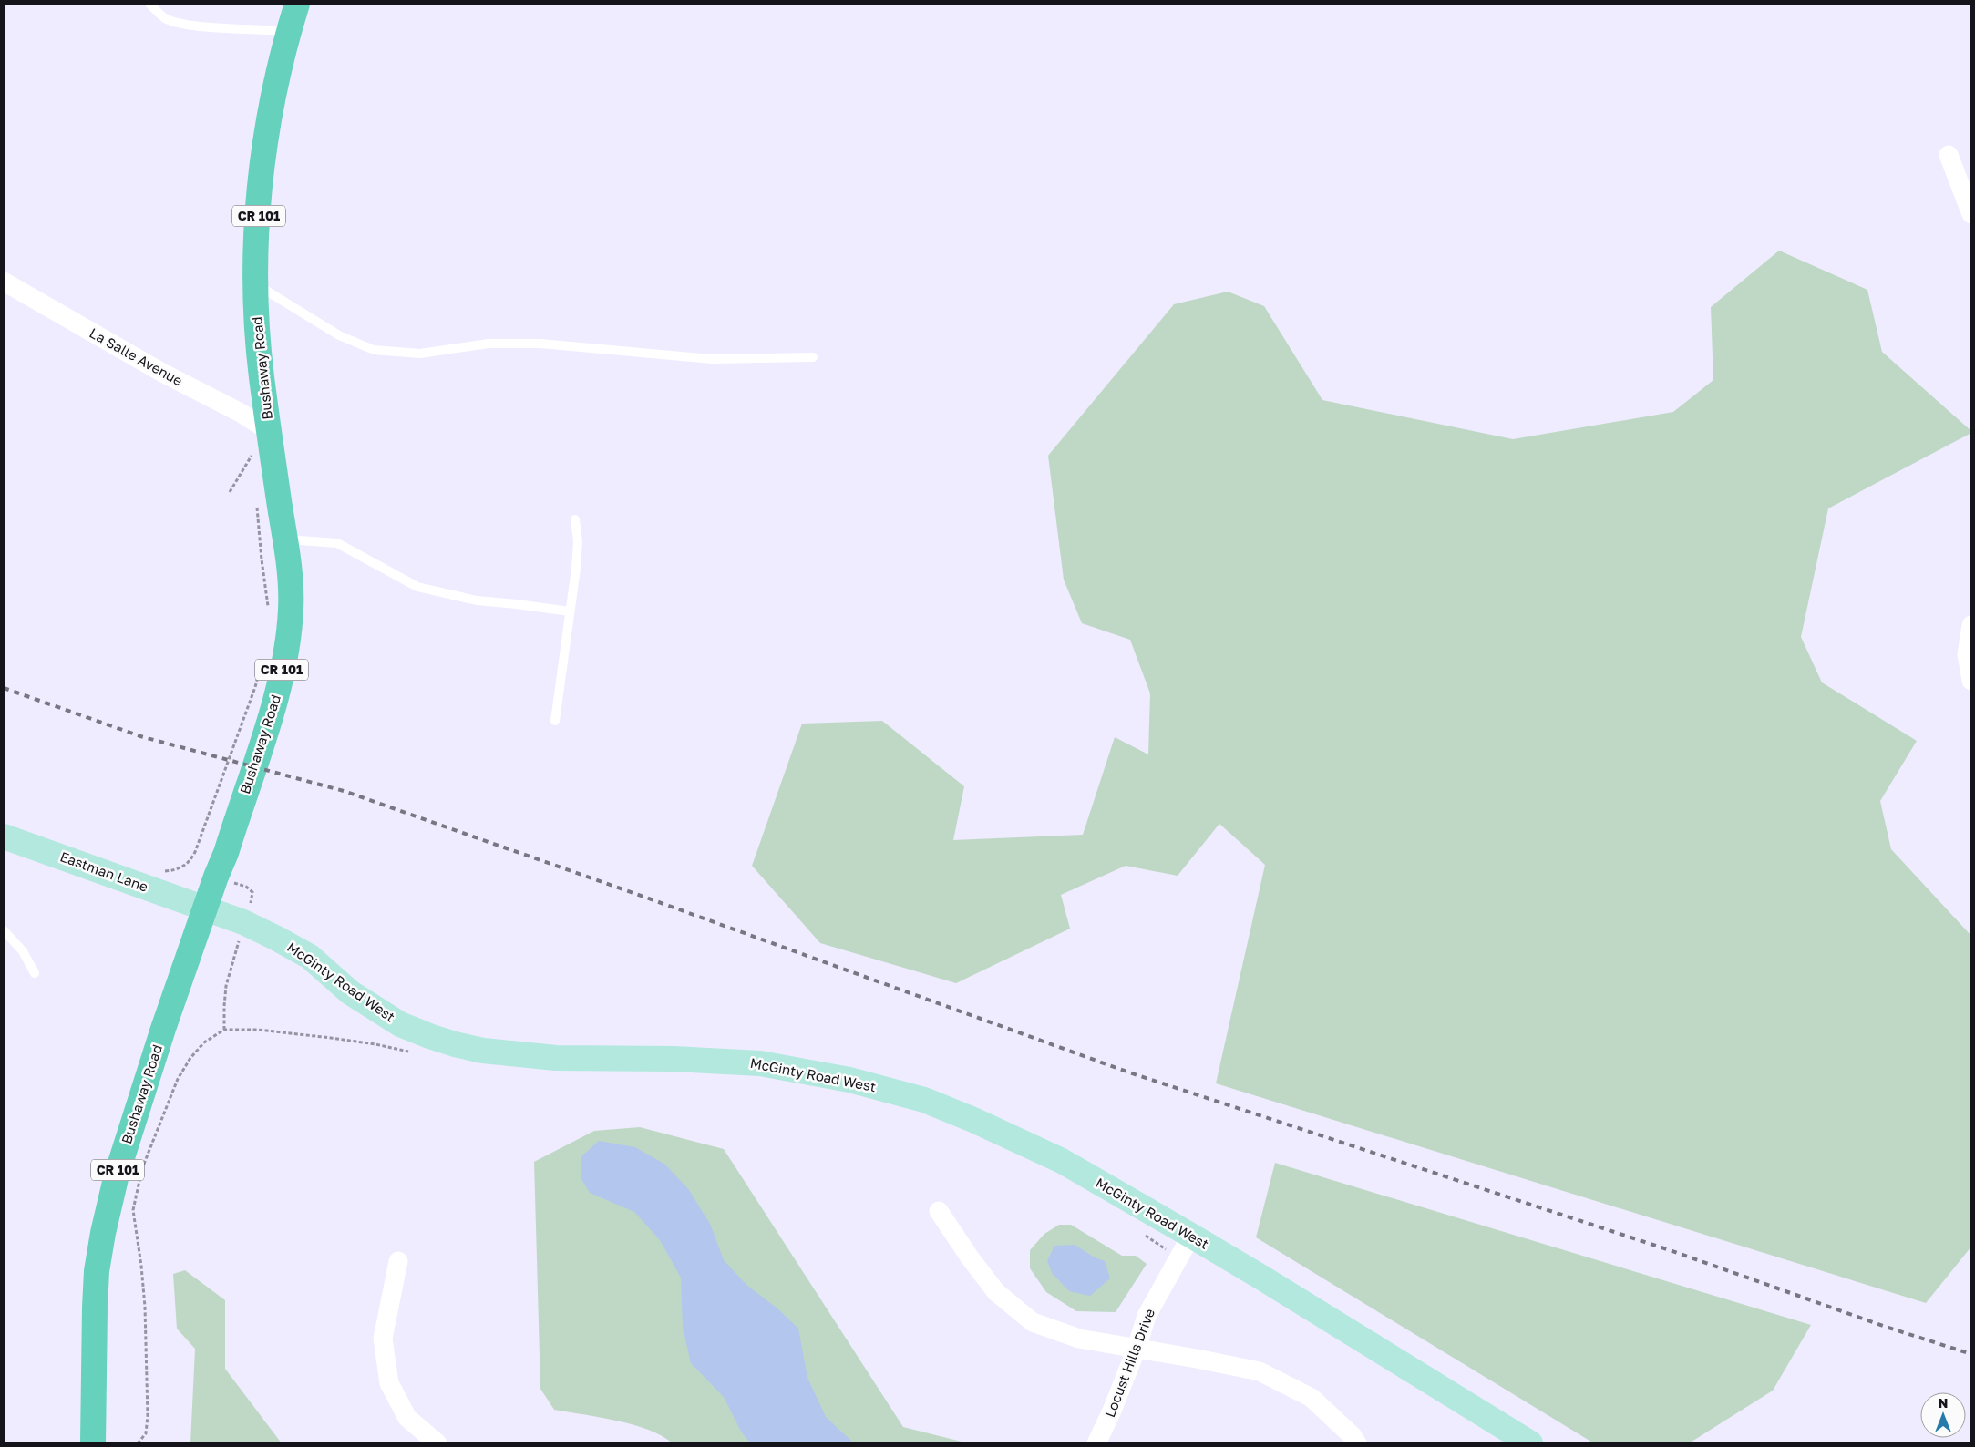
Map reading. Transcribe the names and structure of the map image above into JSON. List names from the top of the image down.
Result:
{
  "streets": {
    "main road": [
      "CR 101",
      "Bushaway Road",
      "Eastman Lane",
      "McGinty Road West"
    ],
    "street": ["La Salle Avenue", "Locust Hills Drive"]
  },
  "crossings": [
    ["La Salle Avenue", "Bushaway Road"],
    ["Bushaway Road", "Eastman Lane"],
    ["Bushaway Road", "McGinty Road West"],
    ["Eastman Lane", "McGinty Road West"],
    ["McGinty Road West", "Locust Hills Drive"]
  ],
  "north": "top"
}
